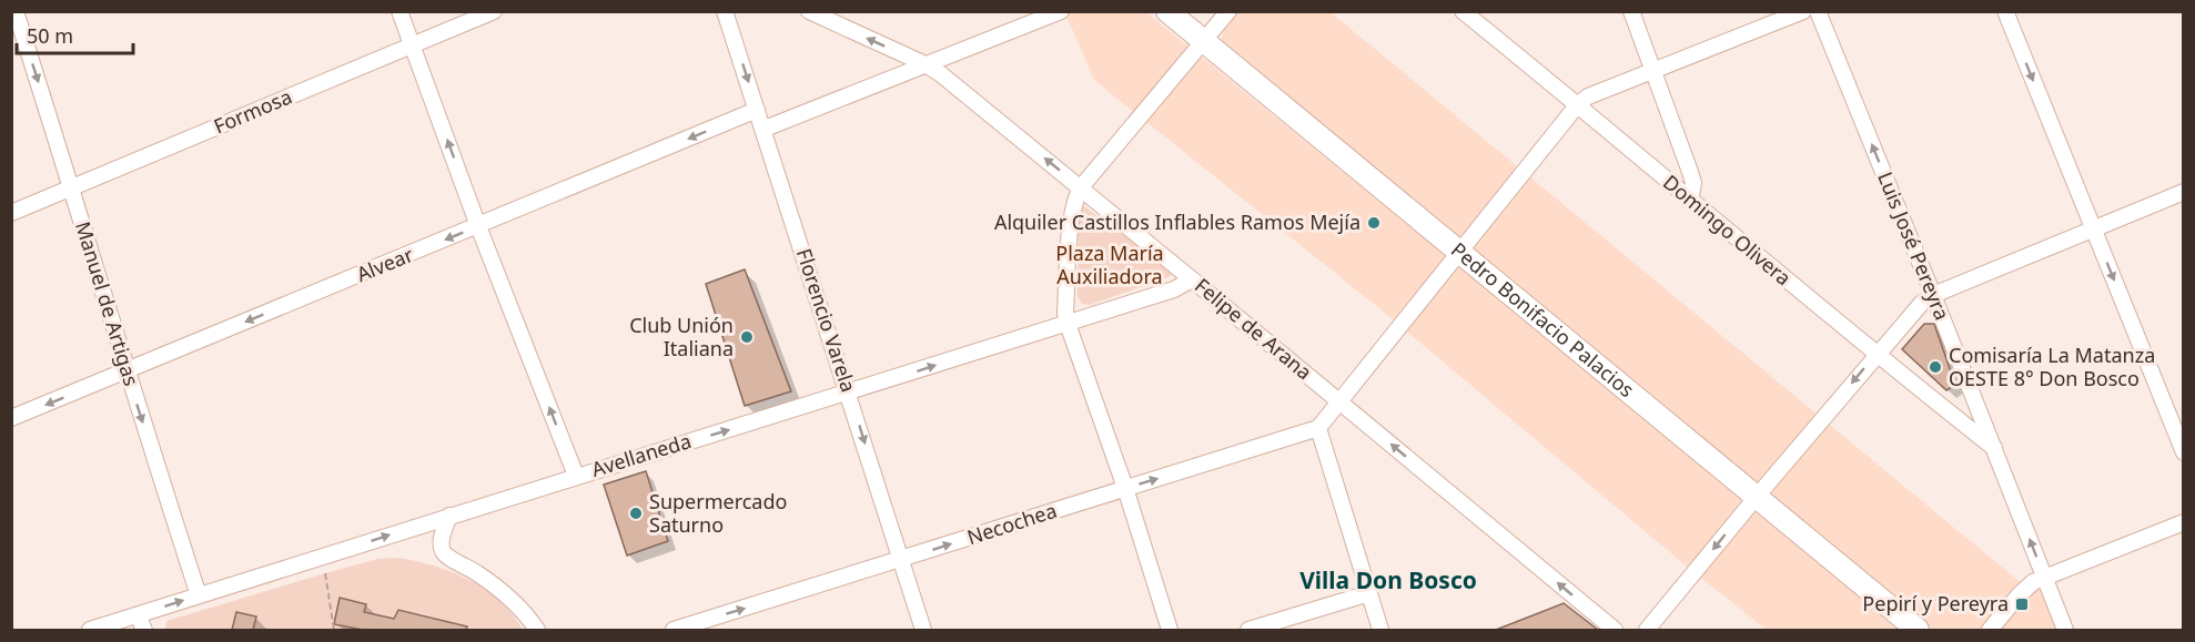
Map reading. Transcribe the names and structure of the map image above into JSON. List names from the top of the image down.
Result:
{
  "streets": {
    "street": [
      "Formosa",
      "Domingo Olivera",
      "Luis José Pereyra",
      "Alvear",
      "Manuel de Artigas",
      "Florencio Varela",
      "Pedro Bonifacio Palacios",
      "Felipe de Arana",
      "Avellaneda",
      "Necochea"
    ]
  },
  "crossings": [
    ["Formosa", "Manuel de Artigas"],
    ["Domingo Olivera", "Luis José Pereyra"],
    ["Alvear", "Manuel de Artigas"],
    ["Alvear", "Florencio Varela"],
    ["Manuel de Artigas", "Avellaneda"],
    ["Florencio Varela", "Avellaneda"],
    ["Florencio Varela", "Necochea"],
    ["Felipe de Arana", "Avellaneda"]
  ],
  "one_way": [
    "Luis José Pereyra",
    "Alvear",
    "Manuel de Artigas",
    "Florencio Varela",
    "Felipe de Arana",
    "Avellaneda",
    "Necochea"
  ],
  "districts": ["Villa Don Bosco"],
  "parks": ["Plaza María Auxiliadora"],
  "places": {
    "other": [
      "Alquiler Castillos Inflables Ramos Mejía",
      "Club Unión Italiana",
      "Comisaría La Matanza OESTE 8° Don Bosco",
      "Supermercado Saturno"
    ],
    "transit": ["Pepirí y Pereyra"]
  },
  "scale_bar": "50 m"
}
